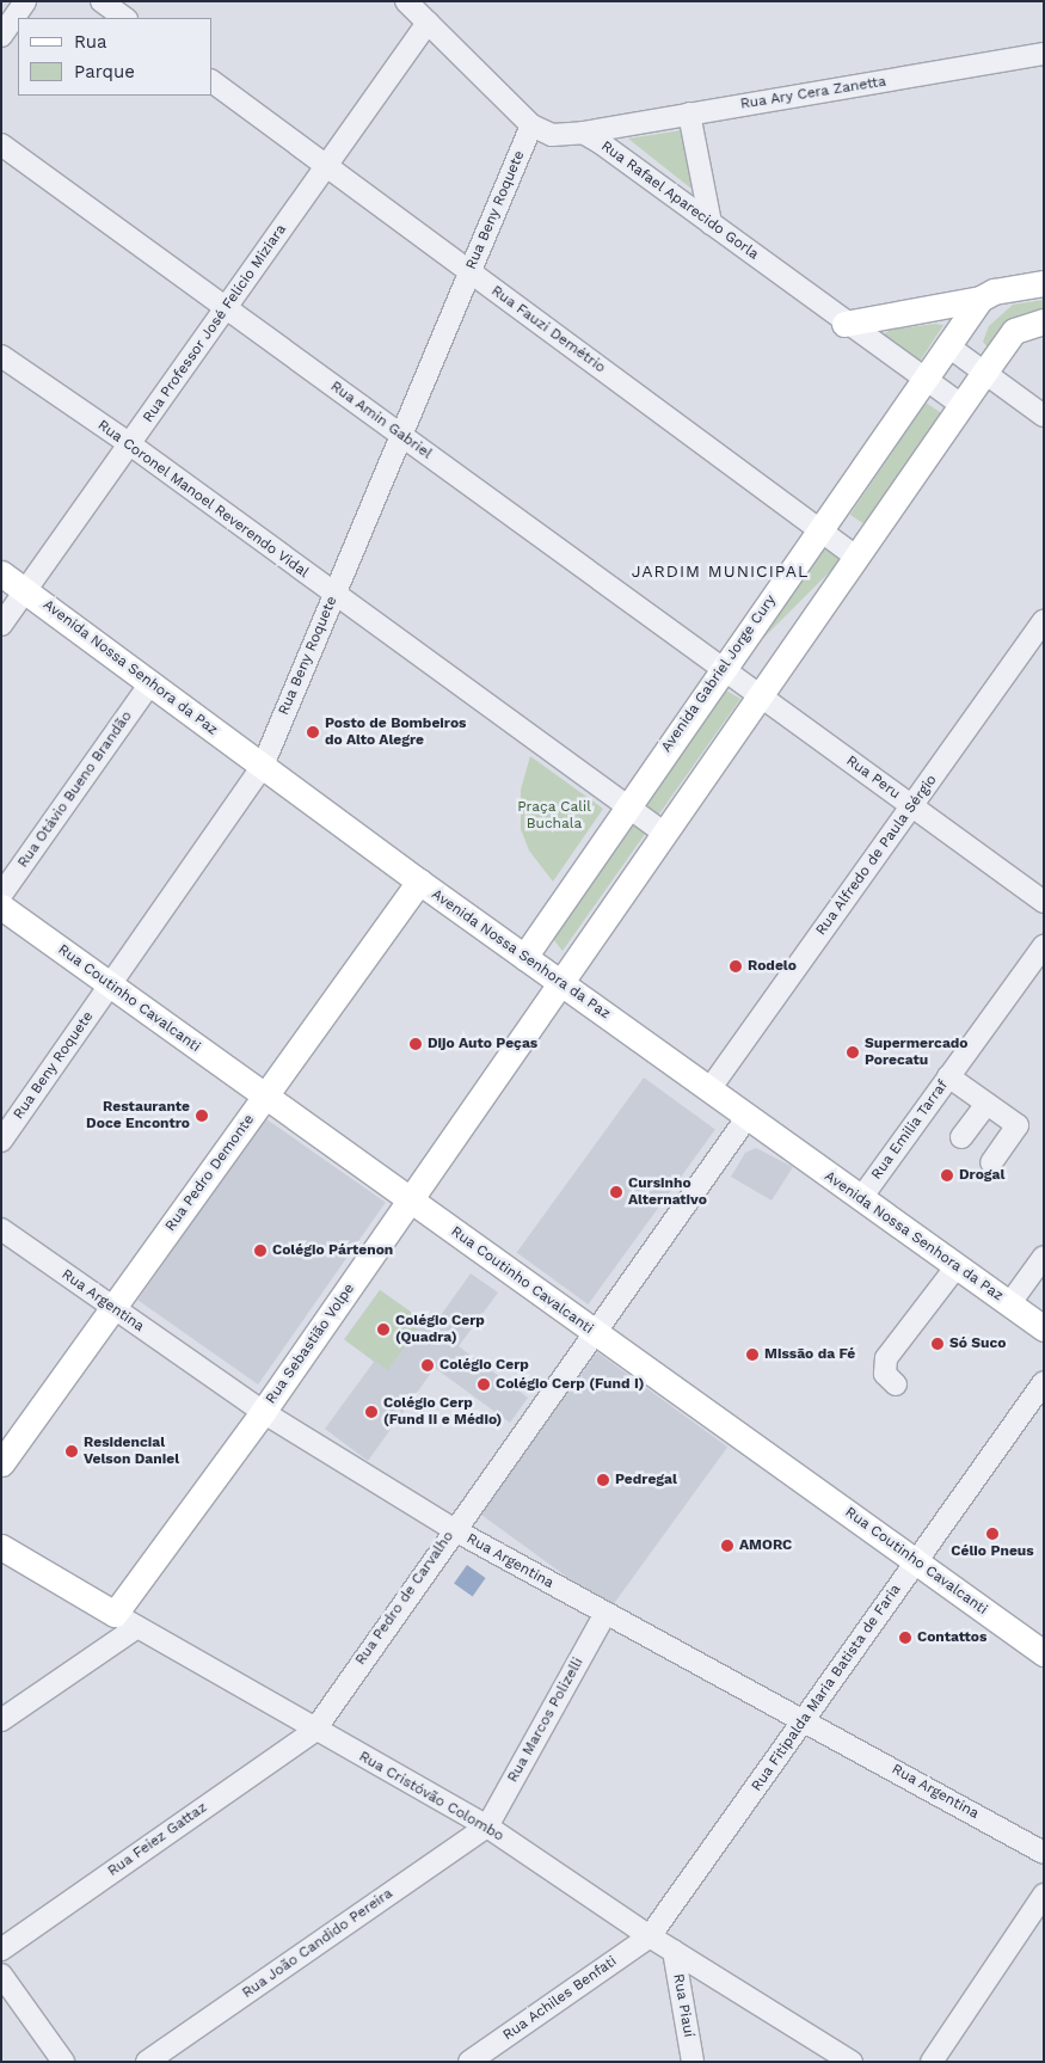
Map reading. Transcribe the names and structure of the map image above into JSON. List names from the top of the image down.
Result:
{
  "streets": {
    "main road": [
      "Avenida Nossa Senhora da Paz",
      "Avenida Gabriel Jorge Cury",
      "Rua Coutinho Cavalcanti",
      "Rua Pedro Demonte",
      "Rua Sebastião Volpe",
      "Rua Cristóvão Colombo"
    ],
    "street": [
      "Rua Ary Cera Zanetta",
      "Rua Rafael Aparecido Gorla",
      "Rua Beny Roquete",
      "Rua Professor José Felício Miziara",
      "Rua Fauzi Demétrio",
      "Rua Amin Gabriel",
      "Rua Coronel Manoel Reverendo Vidal",
      "Rua Peru",
      "Rua Otávio Bueno Brandão",
      "Rua Alfredo de Paula Sérgio",
      "Rua Emilia Tarraf",
      "Rua Argentina",
      "Rua Pedro de Carvalho",
      "Rua Fitipalda Maria Batista de Faria",
      "Rua Marcos Polizelli",
      "Rua Feiez Gattaz",
      "Rua João Candido Pereira",
      "Rua Achiles Benfati",
      "Rua Piauí"
    ]
  },
  "crossings": [
    ["Rua Ary Cera Zanetta", "Rua Rafael Aparecido Gorla"],
    ["Rua Rafael Aparecido Gorla", "Rua Beny Roquete"],
    ["Rua Rafael Aparecido Gorla", "Rua Professor José Felício Miziara"],
    ["Rua Rafael Aparecido Gorla", "Avenida Gabriel Jorge Cury"],
    ["Rua Beny Roquete", "Rua Fauzi Demétrio"],
    ["Rua Beny Roquete", "Rua Amin Gabriel"],
    ["Rua Beny Roquete", "Rua Coronel Manoel Reverendo Vidal"],
    ["Rua Beny Roquete", "Avenida Nossa Senhora da Paz"],
    ["Rua Beny Roquete", "Rua Coutinho Cavalcanti"],
    ["Rua Professor José Felício Miziara", "Rua Fauzi Demétrio"],
    ["Rua Professor José Felício Miziara", "Rua Amin Gabriel"],
    ["Rua Professor José Felício Miziara", "Rua Coronel Manoel Reverendo Vidal"],
    ["Rua Professor José Felício Miziara", "Avenida Nossa Senhora da Paz"],
    ["Rua Fauzi Demétrio", "Avenida Gabriel Jorge Cury"],
    ["Rua Amin Gabriel", "Avenida Gabriel Jorge Cury"],
    ["Rua Amin Gabriel", "Rua Peru"],
    ["Rua Coronel Manoel Reverendo Vidal", "Avenida Gabriel Jorge Cury"],
    ["Avenida Nossa Senhora da Paz", "Avenida Gabriel Jorge Cury"],
    ["Avenida Nossa Senhora da Paz", "Rua Otávio Bueno Brandão"],
    ["Avenida Nossa Senhora da Paz", "Rua Alfredo de Paula Sérgio"],
    ["Avenida Nossa Senhora da Paz", "Rua Emilia Tarraf"],
    ["Avenida Nossa Senhora da Paz", "Rua Pedro Demonte"],
    ["Avenida Nossa Senhora da Paz", "Rua Sebastião Volpe"],
    ["Avenida Nossa Senhora da Paz", "Rua Pedro de Carvalho"],
    ["Rua Peru", "Rua Alfredo de Paula Sérgio"],
    ["Rua Coutinho Cavalcanti", "Rua Pedro Demonte"],
    ["Rua Coutinho Cavalcanti", "Rua Sebastião Volpe"],
    ["Rua Coutinho Cavalcanti", "Rua Pedro de Carvalho"],
    ["Rua Coutinho Cavalcanti", "Rua Fitipalda Maria Batista de Faria"],
    ["Rua Pedro Demonte", "Rua Argentina"],
    ["Rua Argentina", "Rua Sebastião Volpe"],
    ["Rua Argentina", "Rua Pedro de Carvalho"],
    ["Rua Argentina", "Rua Fitipalda Maria Batista de Faria"],
    ["Rua Argentina", "Rua Marcos Polizelli"],
    ["Rua Sebastião Volpe", "Rua Cristóvão Colombo"],
    ["Rua Pedro de Carvalho", "Rua Cristóvão Colombo"],
    ["Rua Pedro de Carvalho", "Rua Feiez Gattaz"],
    ["Rua Fitipalda Maria Batista de Faria", "Rua Cristóvão Colombo"],
    ["Rua Fitipalda Maria Batista de Faria", "Rua Achiles Benfati"],
    ["Rua Marcos Polizelli", "Rua Cristóvão Colombo"],
    ["Rua Marcos Polizelli", "Rua João Candido Pereira"],
    ["Rua Cristóvão Colombo", "Rua Feiez Gattaz"],
    ["Rua Cristóvão Colombo", "Rua João Candido Pereira"],
    ["Rua Cristóvão Colombo", "Rua Achiles Benfati"],
    ["Rua Cristóvão Colombo", "Rua Piauí"]
  ],
  "districts": ["JARDIM MUNICIPAL"],
  "parks": ["Praça Calil Buchala"],
  "places": [
    "Posto de Bombeiros do Alto Alegre",
    "Rodelo",
    "Dijo Auto Peças",
    "Supermercado Porecatu",
    "Restaurante Doce Encontro",
    "Drogal",
    "Cursinho Alternativo",
    "Colégio Pártenon",
    "Colégio Cerp (Quadra)",
    "Só Suco",
    "Missão da Fé",
    "Colégio Cerp",
    "Colégio Cerp (Fund I)",
    "Colégio Cerp (Fund II e Médio)",
    "Residencial Velson Daniel",
    "Pedregal",
    "Célio Pneus",
    "AMORC",
    "Contattos"
  ],
  "legend": ["Rua", "Parque"]
}
